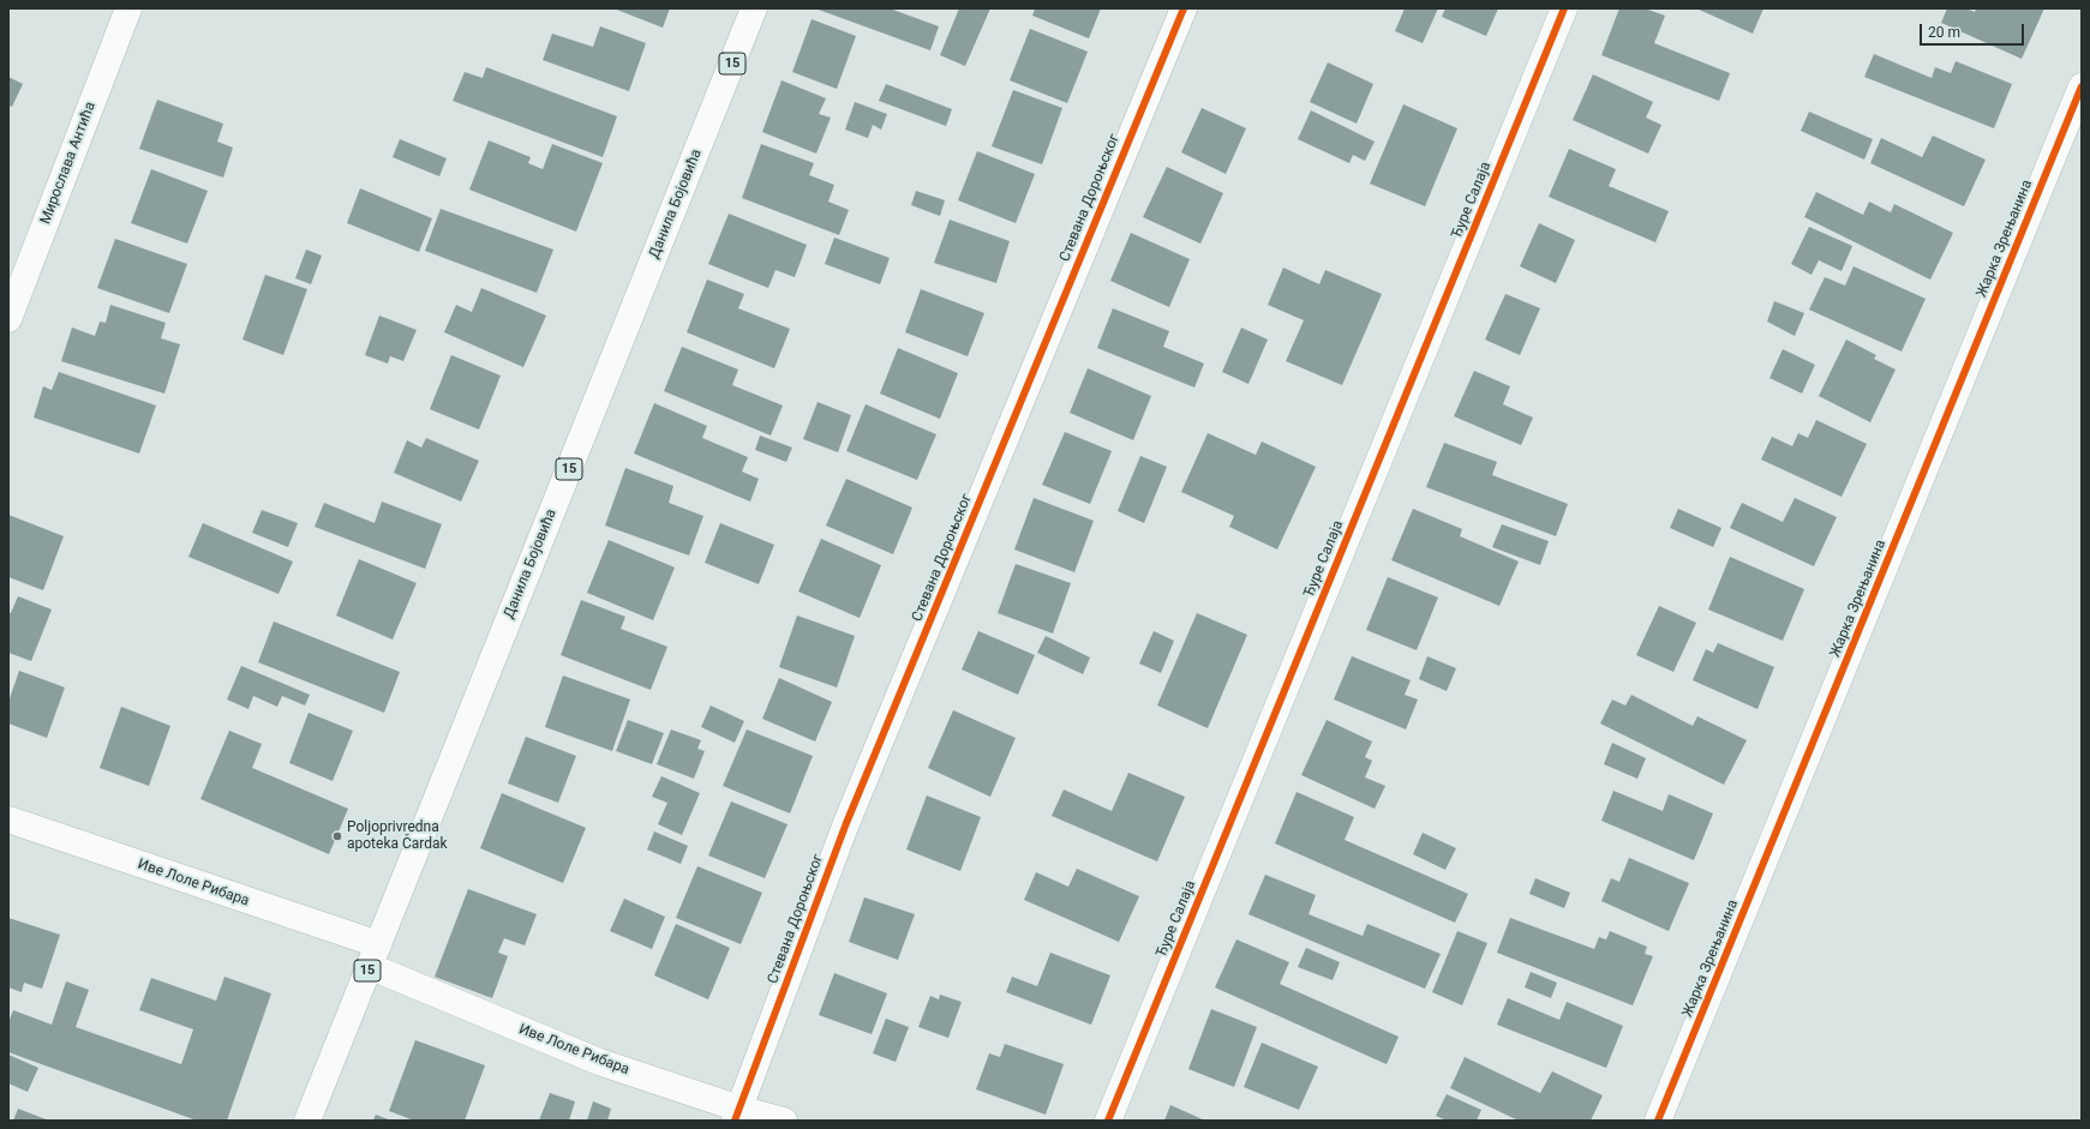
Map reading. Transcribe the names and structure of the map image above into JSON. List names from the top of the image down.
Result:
{
  "streets": {
    "street": [
      "15",
      "Мирослава Антића",
      "Стевана Дороњског",
      "Ђуре Салаја",
      "Данила Бојовића",
      "Жарка Зрењанина",
      "Иве Лоле Рибара"
    ]
  },
  "crossings": [
    ["Стевана Дороњског", "Иве Лоле Рибара"],
    ["Данила Бојовића", "Иве Лоле Рибара"]
  ],
  "places": ["Poljoprivredna apoteka Čardak"],
  "scale_bar": "20 m"
}
